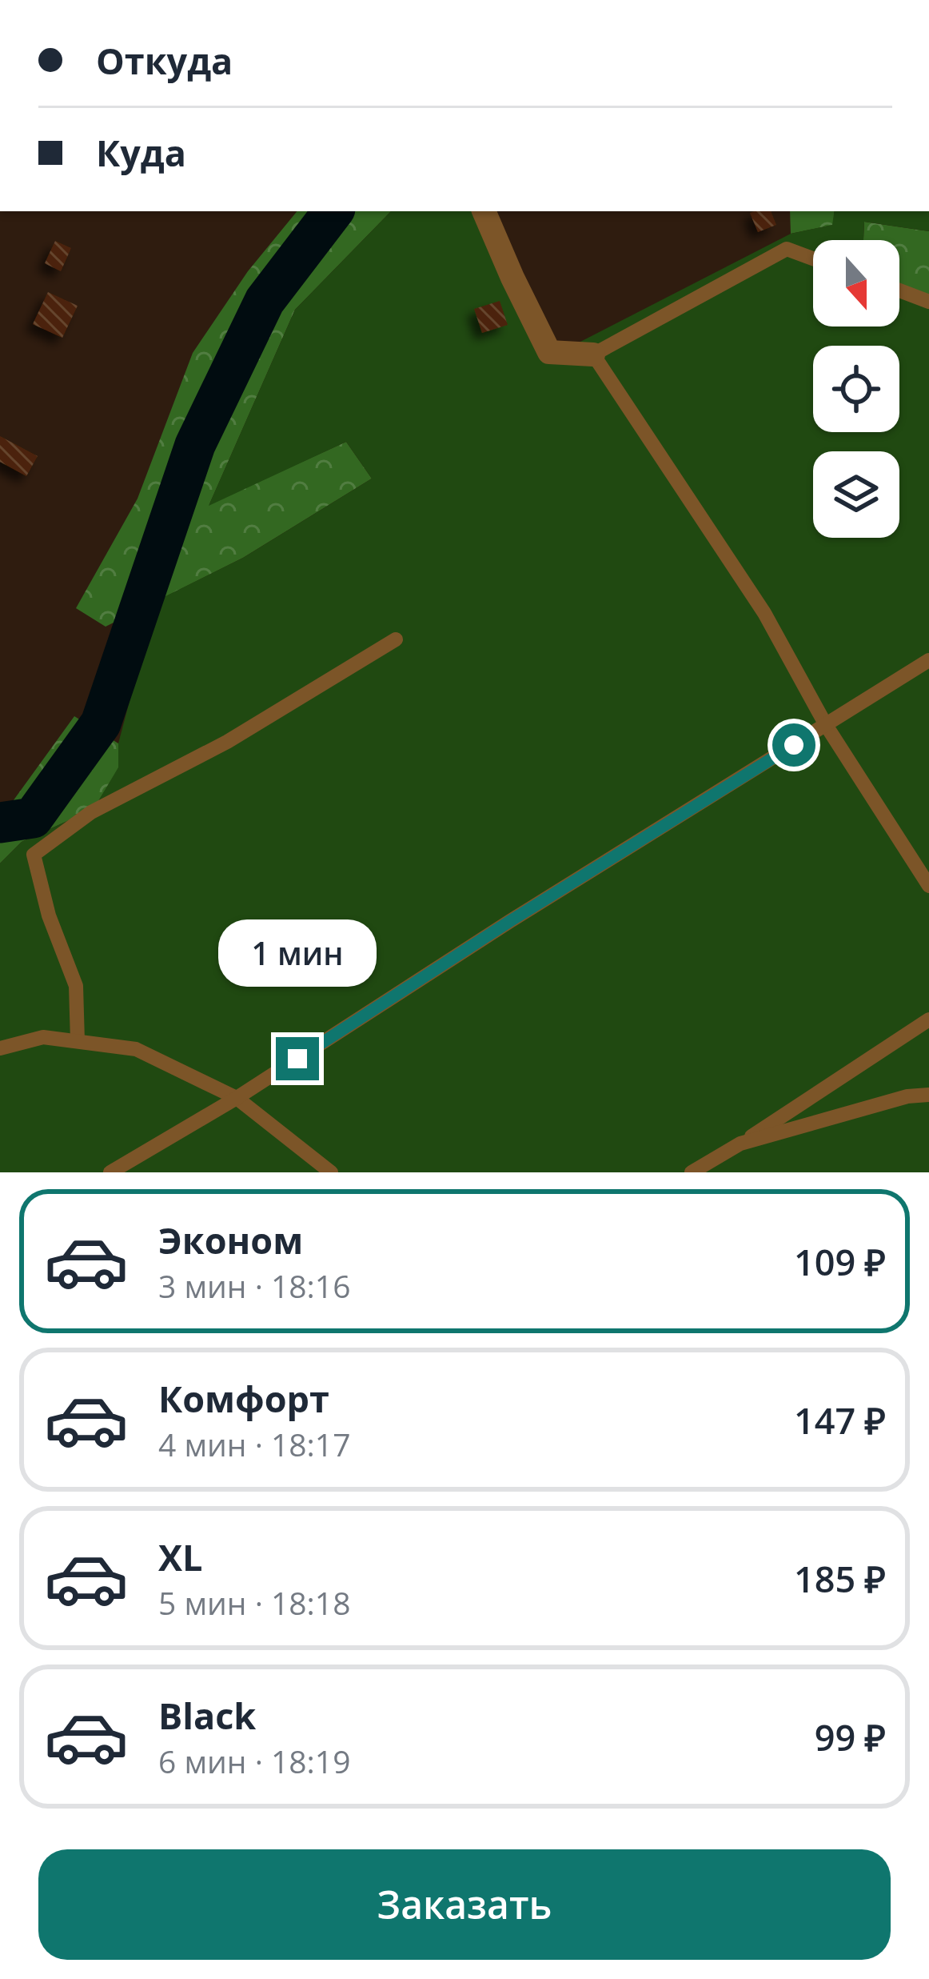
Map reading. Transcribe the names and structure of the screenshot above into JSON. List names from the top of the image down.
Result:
{
  "north": "bottom",
  "page": {
    "banner": ["Откуда", "Куда"],
    "bubble": "1 мин",
    "list": [
      {
        "name": "Эконом",
        "note": "3 мин · 18:16",
        "value": "109 ₽"
      },
      {
        "name": "Комфорт",
        "note": "4 мин · 18:17",
        "value": "147 ₽"
      },
      {
        "name": "XL",
        "note": "5 мин · 18:18",
        "value": "185 ₽"
      },
      {
        "name": "Black",
        "note": "6 мин · 18:19",
        "value": "99 ₽"
      }
    ],
    "buttons": "Заказать"
  }
}
